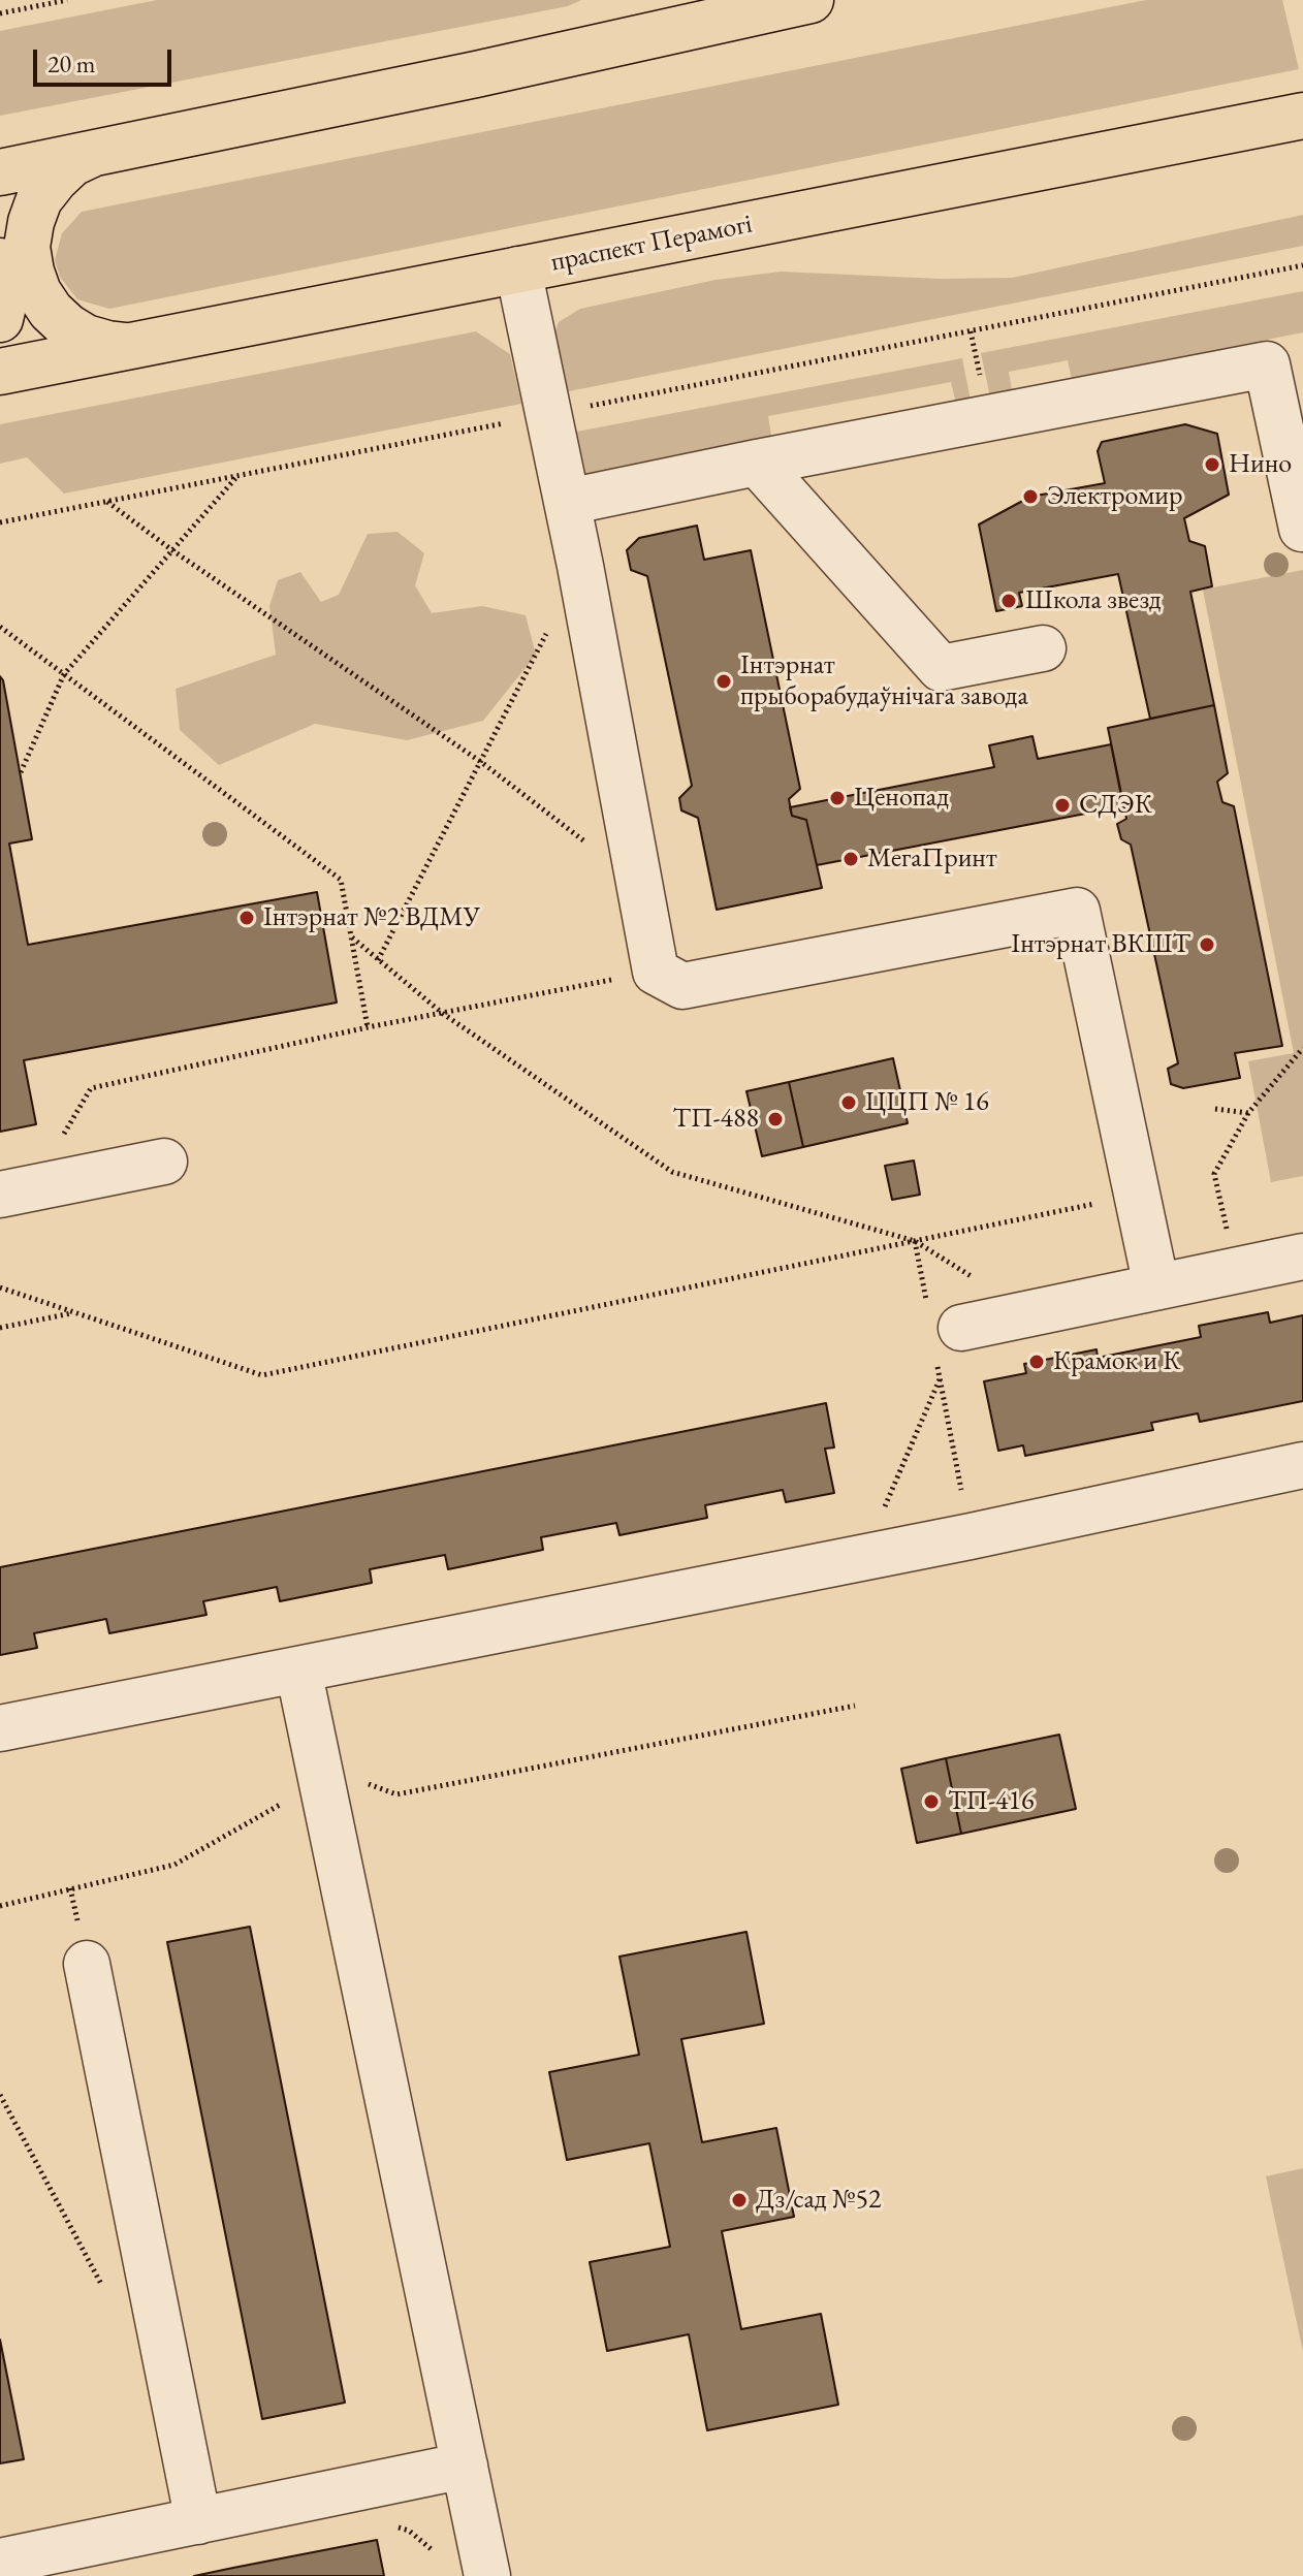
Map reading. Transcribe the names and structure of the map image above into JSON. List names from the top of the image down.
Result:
{
  "streets": {
    "main road": ["праспект Перамогі"]
  },
  "places": [
    "Нино",
    "Электромир",
    "Школа звезд",
    "Інтэрнат прыборабудаўнічага завода",
    "Ценопад",
    "СДЭК",
    "МегаПринт",
    "Інтэрнат №2 ВДМУ",
    "Інтэрнат ВКШТ",
    "ЦЦП № 16",
    "ТП-488",
    "Крамок и К",
    "ТП-416",
    "Дз/сад №52"
  ],
  "scale_bar": "20 m"
}
